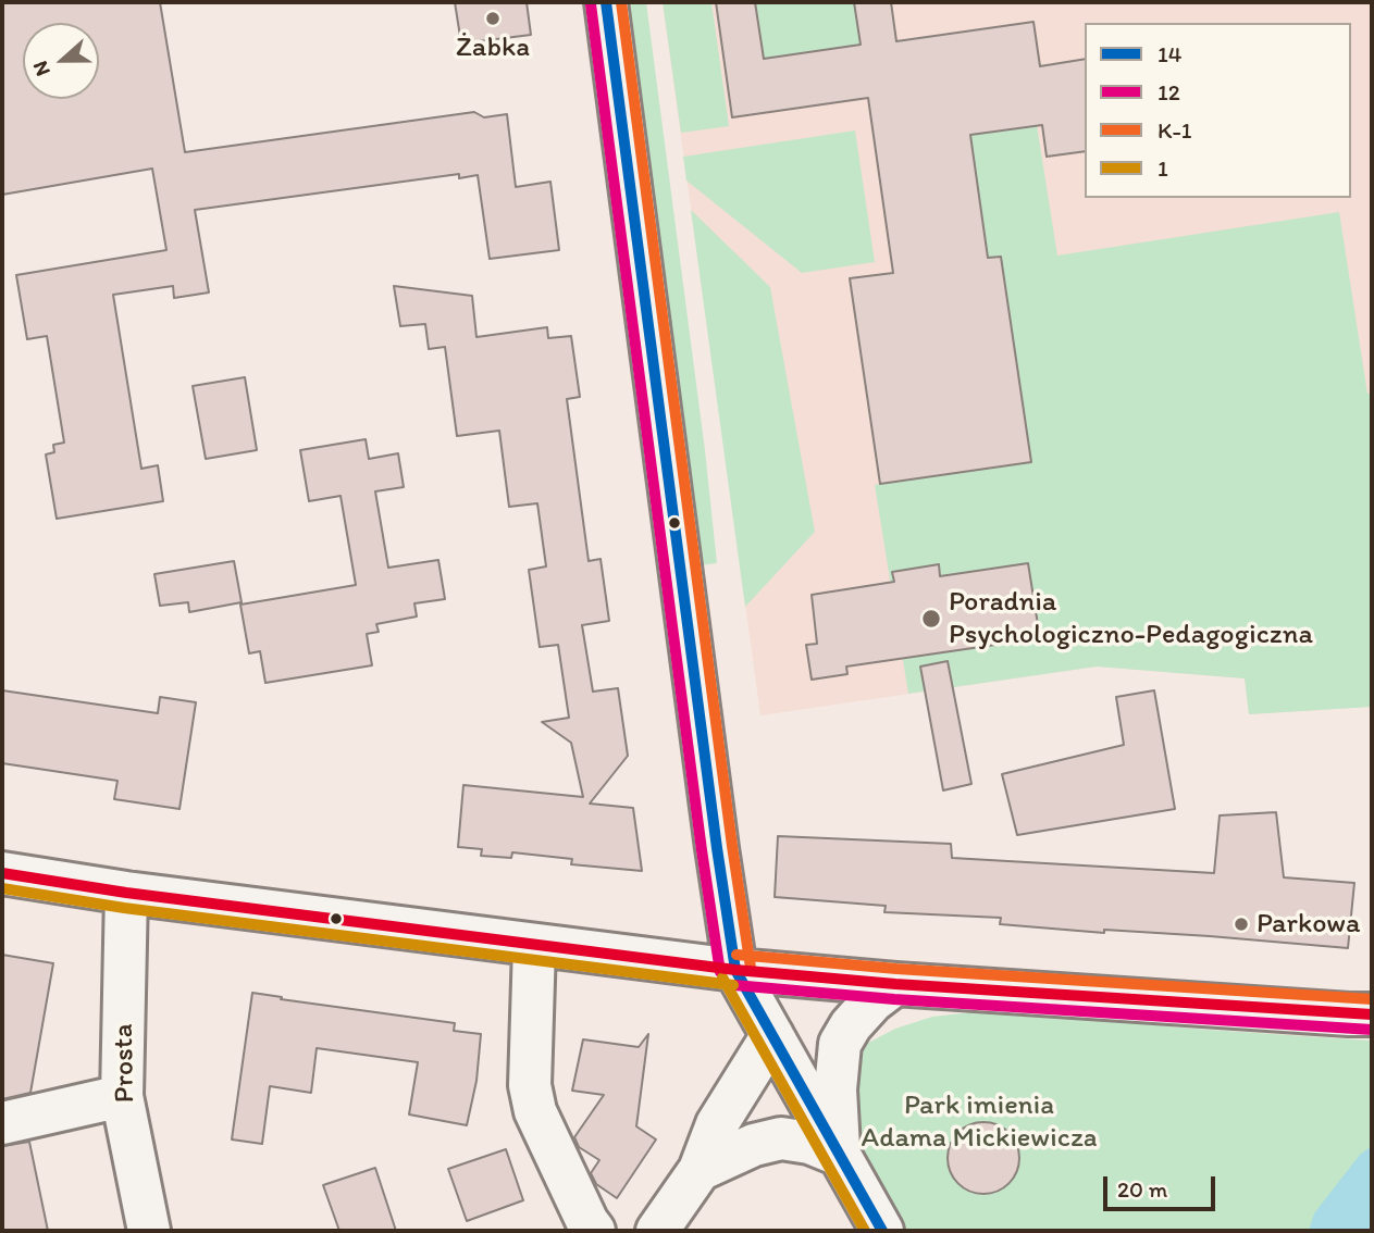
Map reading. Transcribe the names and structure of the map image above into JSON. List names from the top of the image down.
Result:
{
  "streets": {
    "street": ["Prosta"]
  },
  "parks": ["Park imienia Adama Mickiewicza"],
  "places": ["Żabka", "Poradnia Psychologiczno-Pedagogiczna", "Parkowa"],
  "lines": [
    "transit line 14",
    "transit line K-1",
    "transit line 12",
    "transit line 1"
  ],
  "legend": [
    "14",
    "12",
    "K-1",
    "1"
  ],
  "scale_bar": "20 m",
  "north": "left"
}
